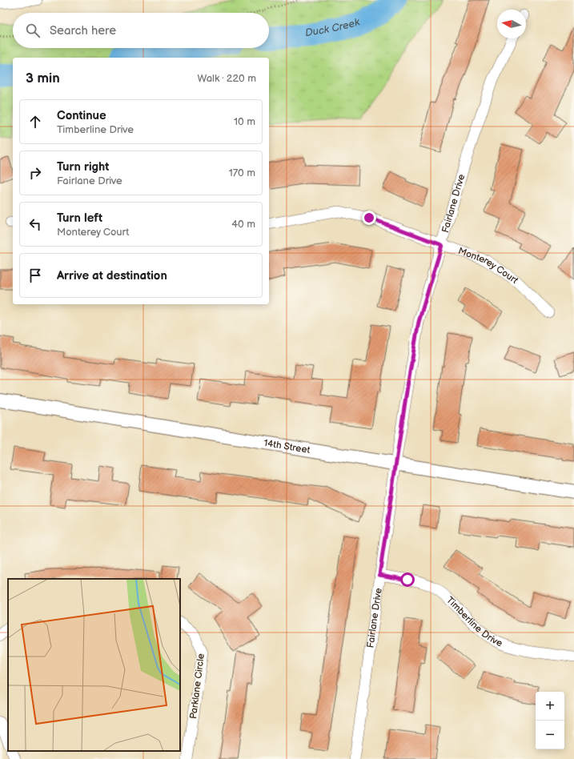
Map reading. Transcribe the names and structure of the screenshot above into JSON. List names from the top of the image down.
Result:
{
  "streets": {
    "street": [
      "Fairlane Drive",
      "Monterey Court",
      "14th Street",
      "Timberline Drive",
      "Parklane Circle"
    ]
  },
  "crossings": [
    ["Fairlane Drive", "Monterey Court"],
    ["Fairlane Drive", "14th Street"],
    ["Fairlane Drive", "Timberline Drive"]
  ],
  "water": ["Duck Creek"],
  "north": "left",
  "page": {
    "search": "Search here",
    "heading": ["3 min", "Walk · 220 m"],
    "list": [
      ["Continue", "Timberline Drive", "10 m"],
      ["Turn right", "Fairlane Drive", "170 m"],
      ["Turn left", "Monterey Court", "40 m"],
      "Arrive at destination"
    ],
    "map_buttons": ["+", "−"]
  }
}
